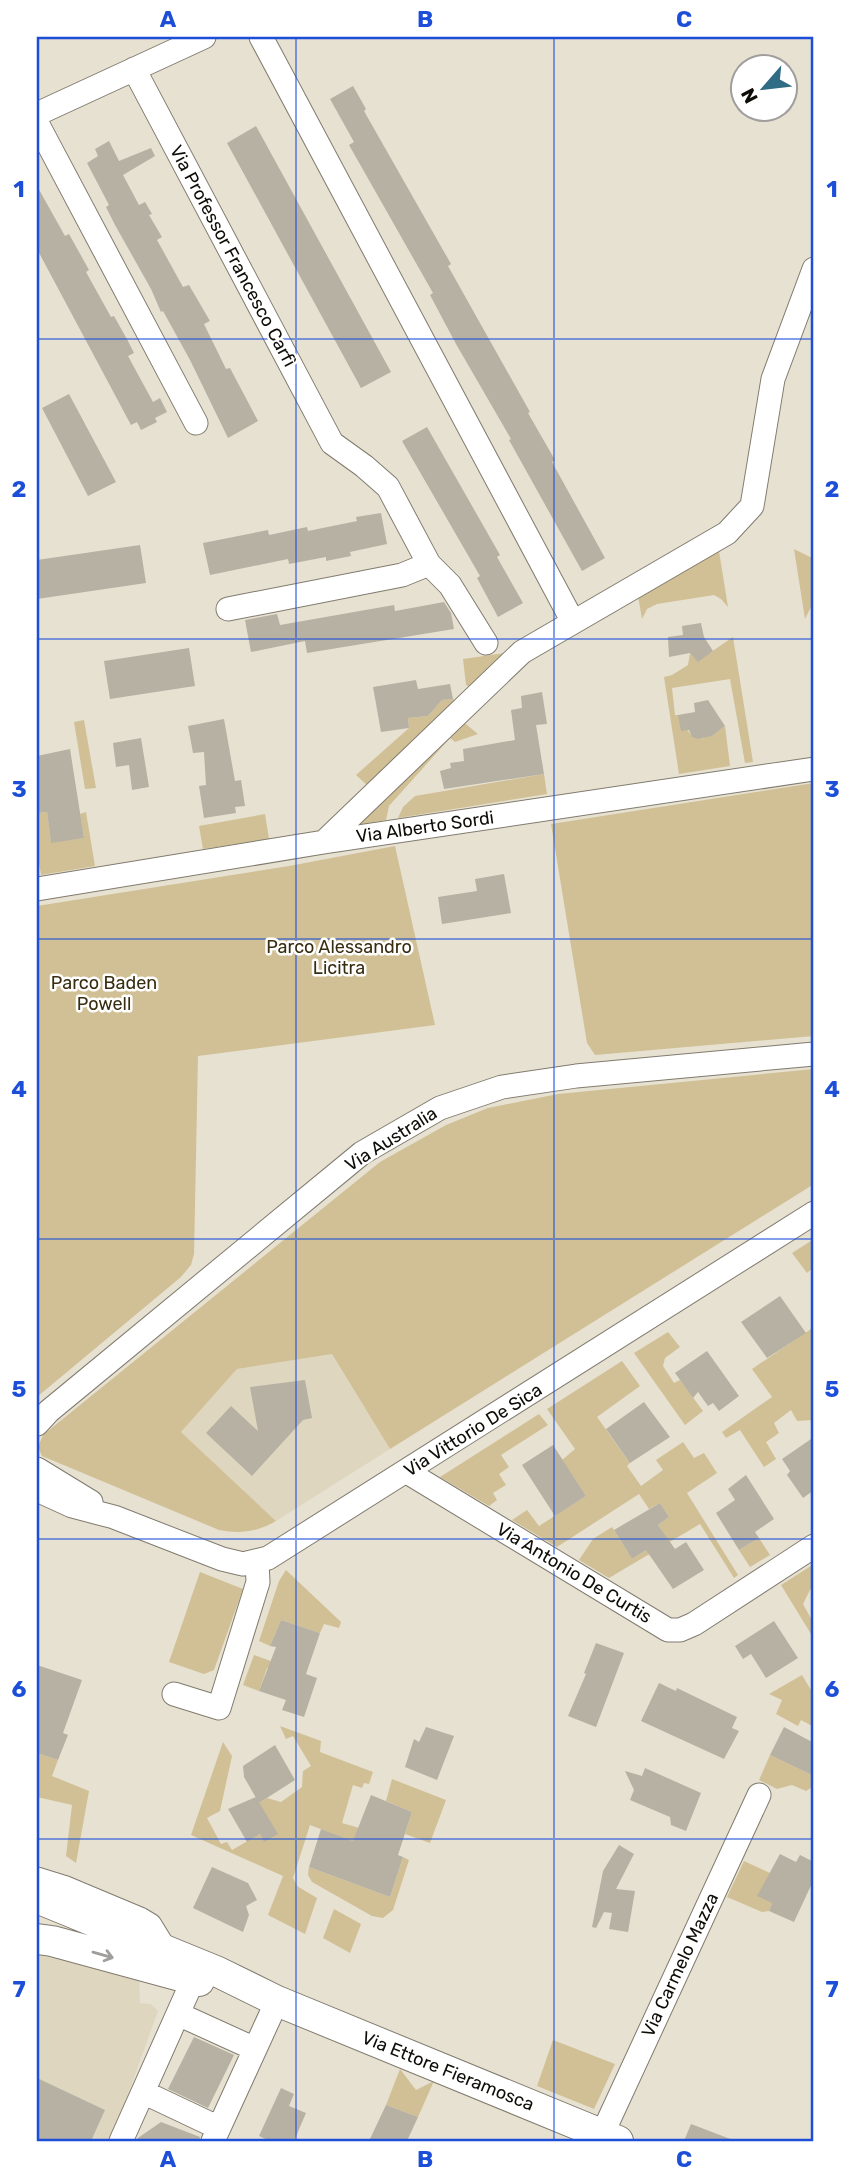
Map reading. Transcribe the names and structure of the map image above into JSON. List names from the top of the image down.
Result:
{
  "streets": {
    "main road": ["Via Ettore Fieramosca"],
    "street": [
      "Via Professor Francesco Carfì",
      "Via Alberto Sordi",
      "Via Australia",
      "Via Vittorio De Sica",
      "Via Antonio De Curtis",
      "Via Carmelo Mazza"
    ]
  },
  "crossings": [
    ["Via Vittorio De Sica", "Via Antonio De Curtis"],
    ["Via Carmelo Mazza", "Via Ettore Fieramosca"]
  ],
  "parks": ["Parco Alessandro Licitra", "Parco Baden Powell"],
  "north": "bottom left",
  "grid": {
    "columns": ["A", "B", "C"],
    "rows": [
      "1",
      "2",
      "3",
      "4",
      "5",
      "6",
      "7"
    ]
  }
}
